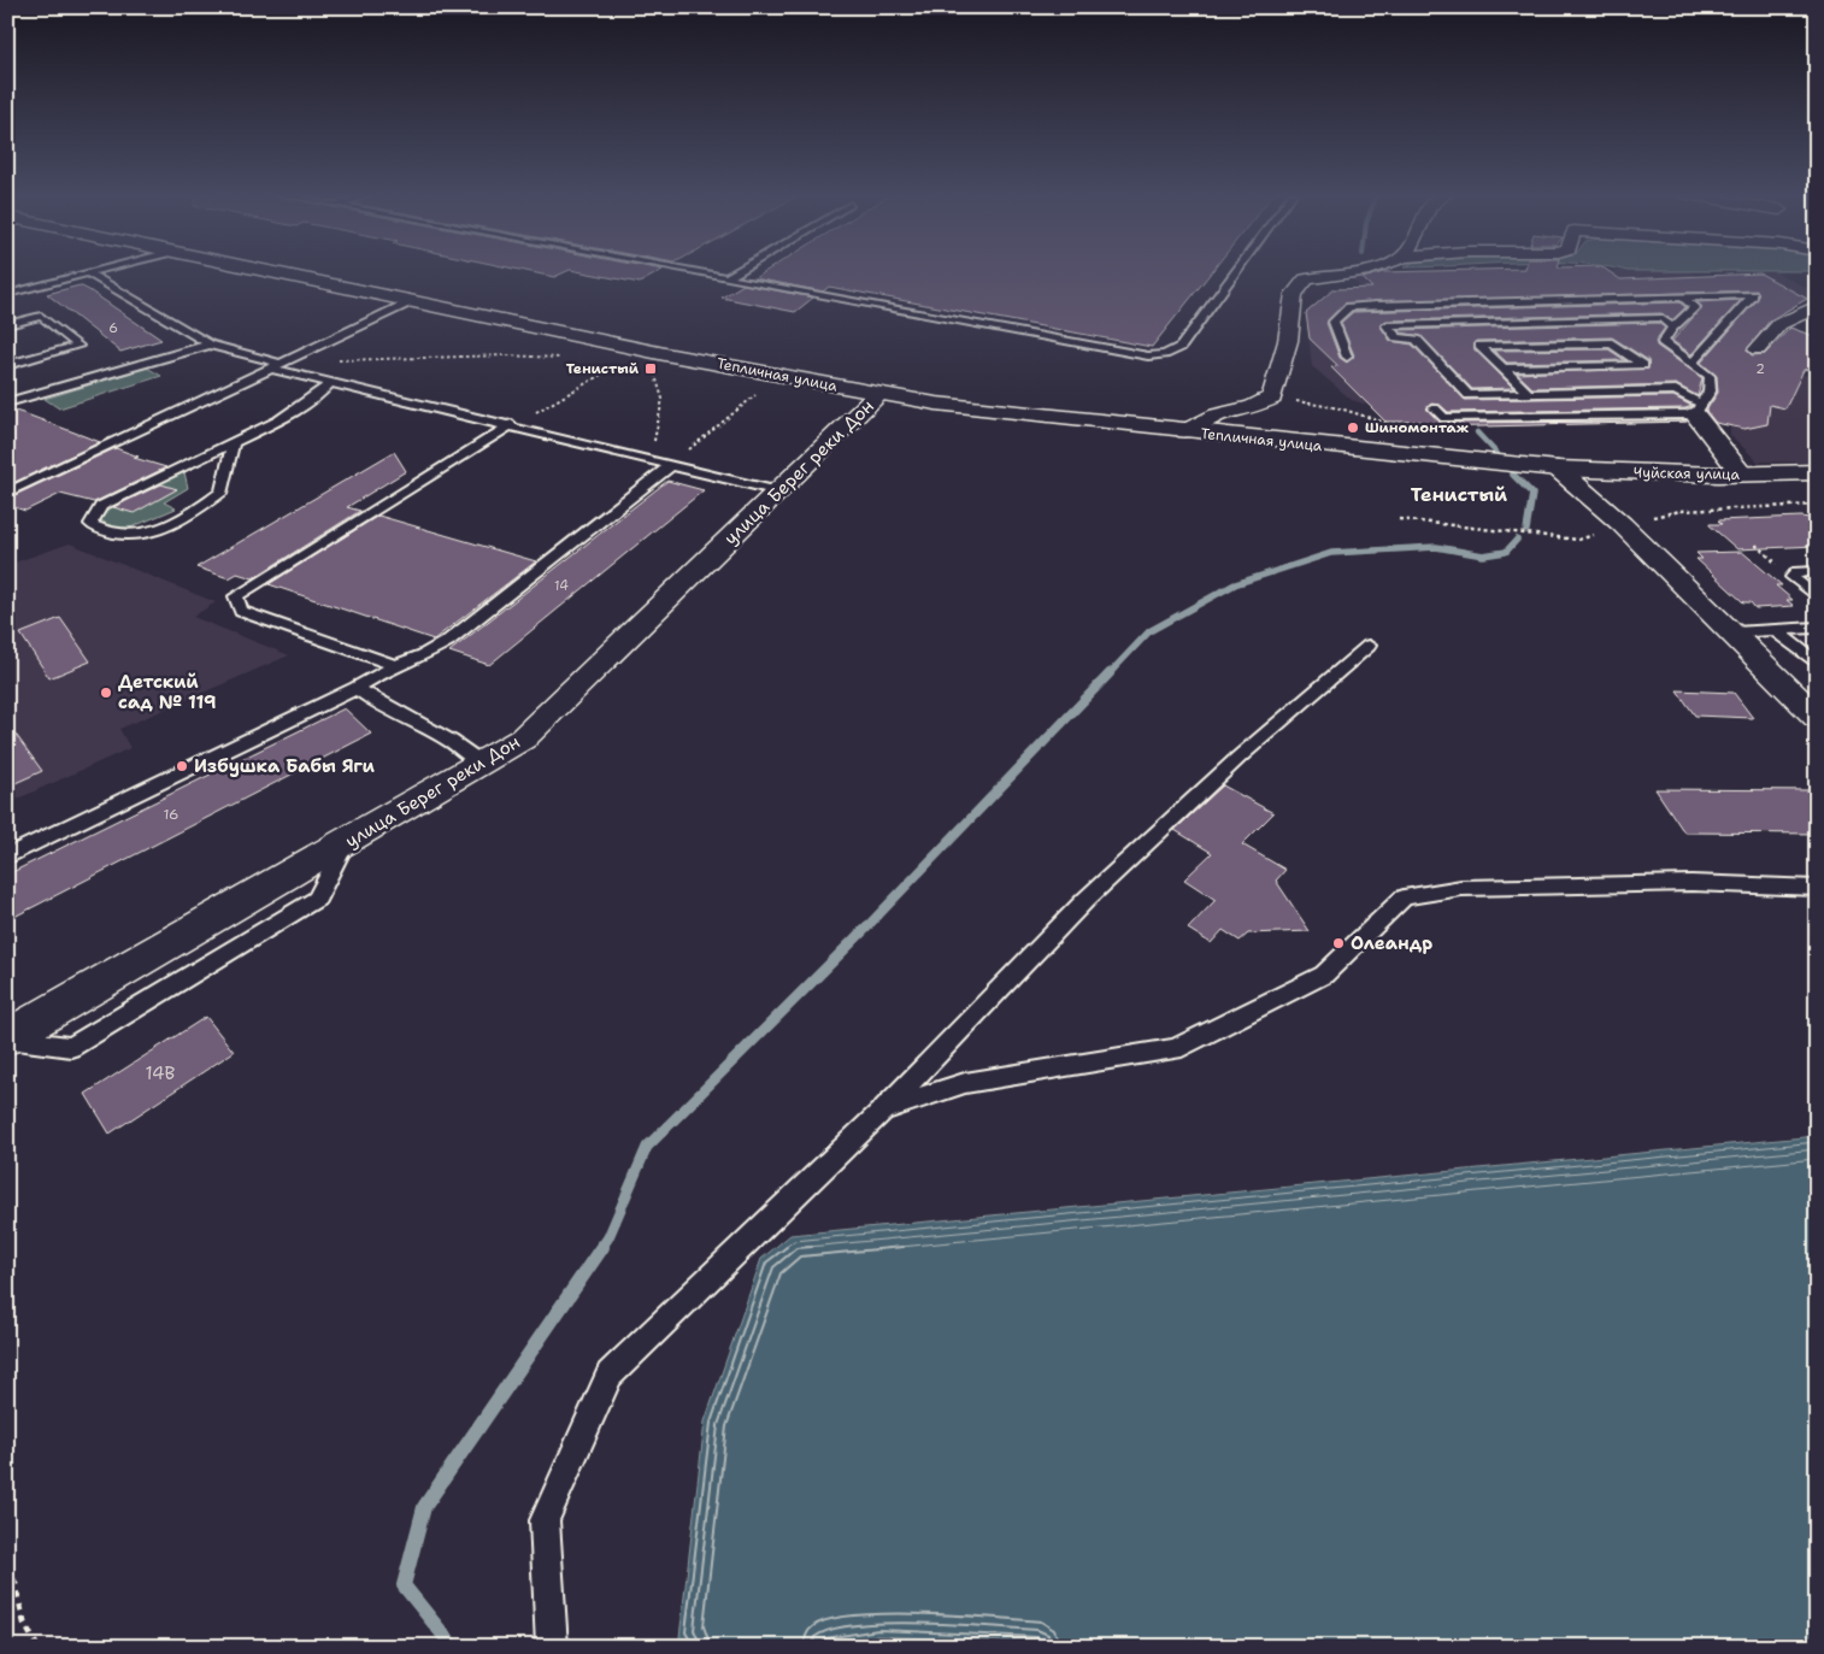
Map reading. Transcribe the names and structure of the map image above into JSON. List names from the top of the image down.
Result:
{
  "streets": {
    "street": ["Тепличная улица", "улица Берег реки Дон", "Чуйская улица"]
  },
  "crossings": [
    ["Тепличная улица", "улица Берег реки Дон"],
    ["Тепличная улица", "Чуйская улица"]
  ],
  "districts": ["Тенистый"],
  "places": {
    "transit": ["Тенистый"],
    "other": [
      "Шиномонтаж",
      "Детский сад № 119",
      "Избушка Бабы Яги",
      "Олеандр"
    ]
  },
  "house_numbers": [
    "6",
    "2",
    "14",
    "16",
    "14В"
  ]
}
